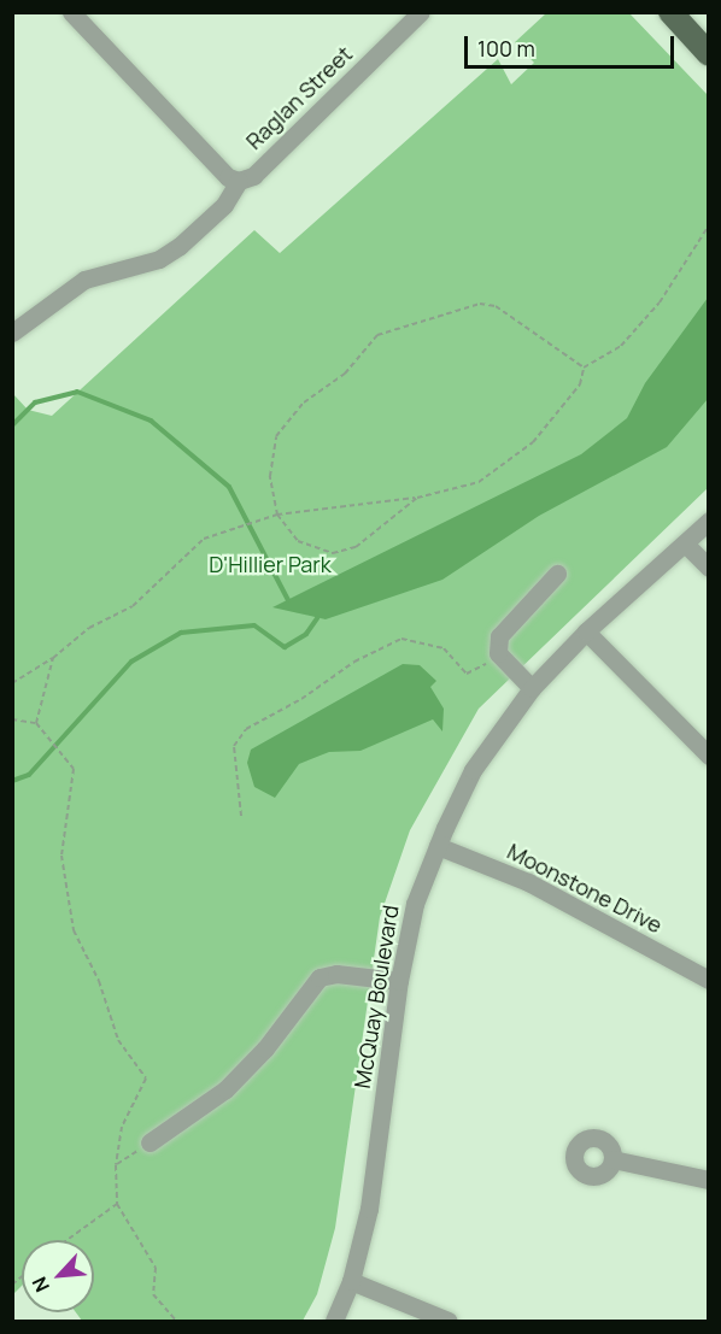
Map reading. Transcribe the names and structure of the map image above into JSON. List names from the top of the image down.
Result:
{
  "streets": {
    "street": ["Raglan Street", "Moonstone Drive", "McQuay Boulevard"]
  },
  "crossings": [
    ["Moonstone Drive", "McQuay Boulevard"]
  ],
  "parks": ["D'Hillier Park"],
  "scale_bar": "100 m",
  "north": "bottom left"
}
